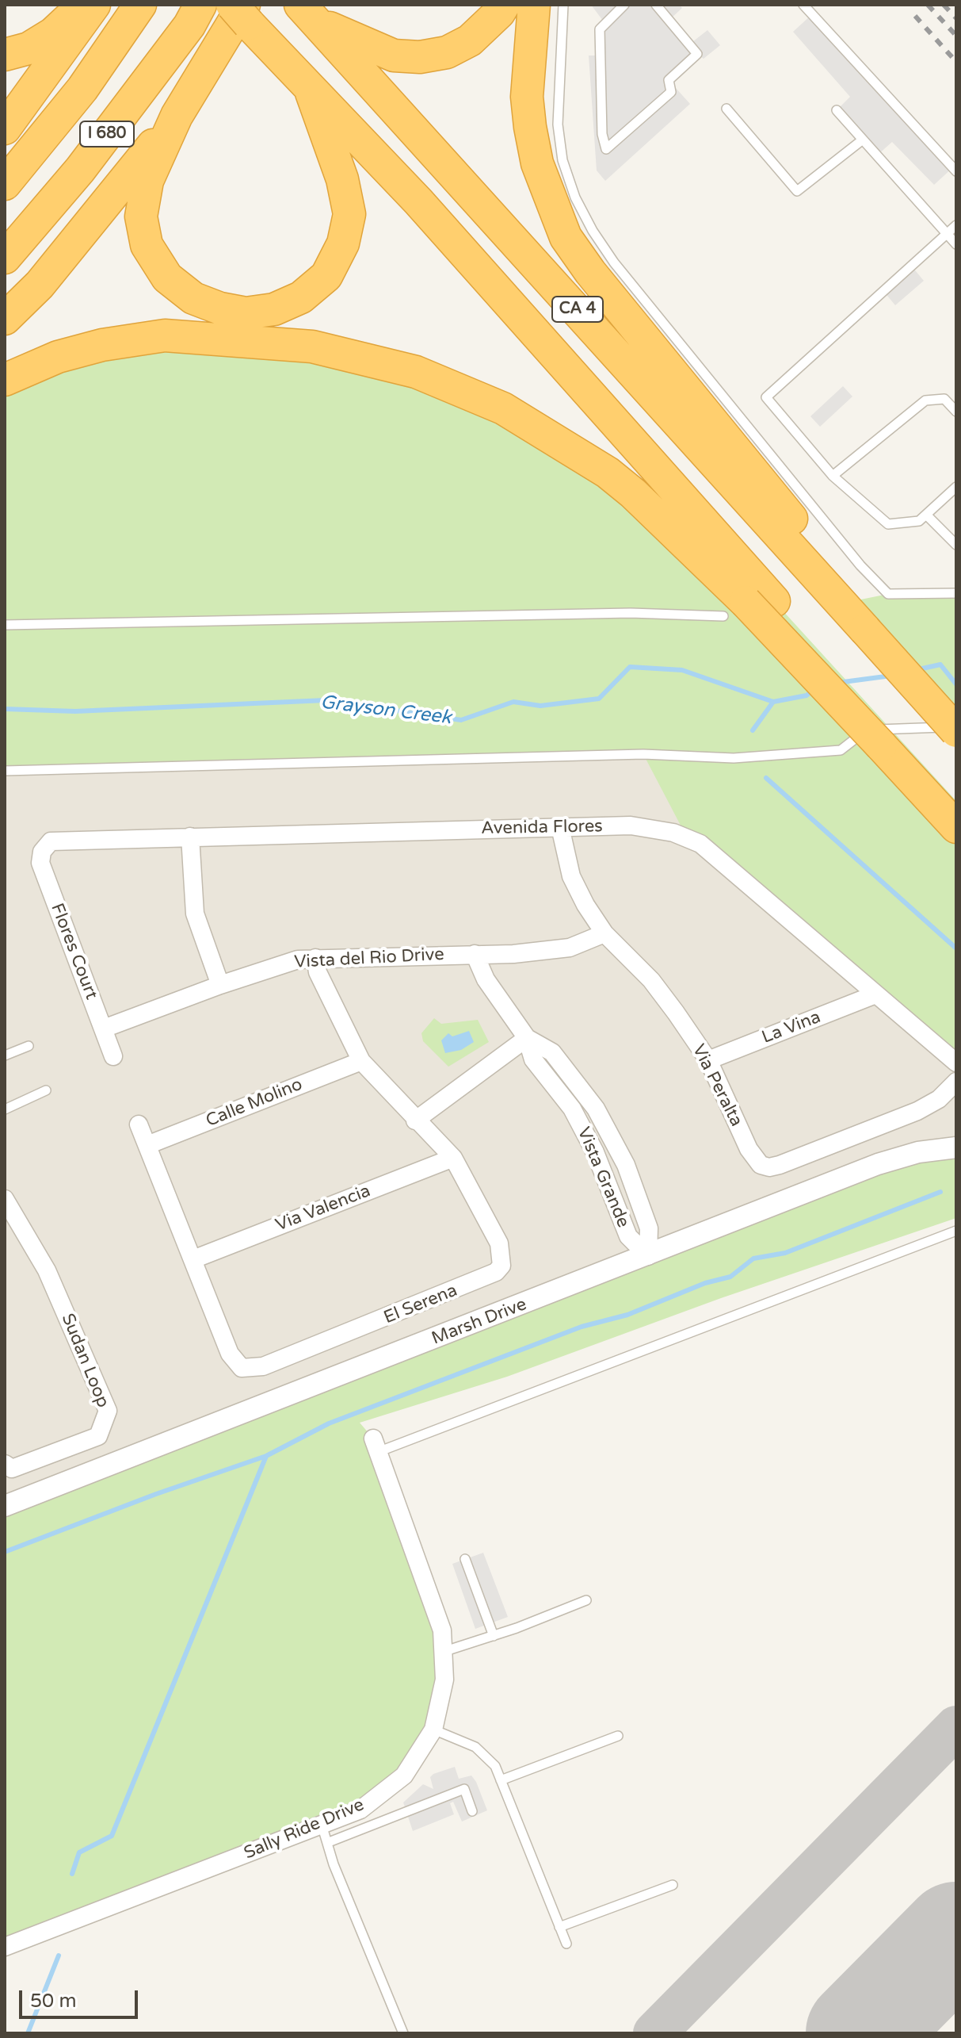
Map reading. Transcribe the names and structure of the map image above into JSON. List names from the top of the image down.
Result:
{
  "streets": {
    "highway": ["I 680", "CA 4"],
    "street": [
      "Avenida Flores",
      "Flores Court",
      "Vista del Rio Drive",
      "La Vina",
      "Via Peralta",
      "Calle Molino",
      "Vista Grande",
      "Via Valencia",
      "El Serena",
      "Marsh Drive",
      "Sudan Loop",
      "Sally Ride Drive"
    ]
  },
  "crossings": [
    ["Avenida Flores", "Flores Court"],
    ["Avenida Flores", "La Vina"],
    ["Avenida Flores", "Via Peralta"],
    ["Flores Court", "Vista del Rio Drive"],
    ["Vista del Rio Drive", "Via Peralta"],
    ["Vista del Rio Drive", "Vista Grande"],
    ["Vista del Rio Drive", "El Serena"],
    ["La Vina", "Via Peralta"],
    ["Calle Molino", "El Serena"],
    ["Vista Grande", "Marsh Drive"],
    ["Via Valencia", "El Serena"]
  ],
  "water": ["Grayson Creek"],
  "scale_bar": "50 m"
}
